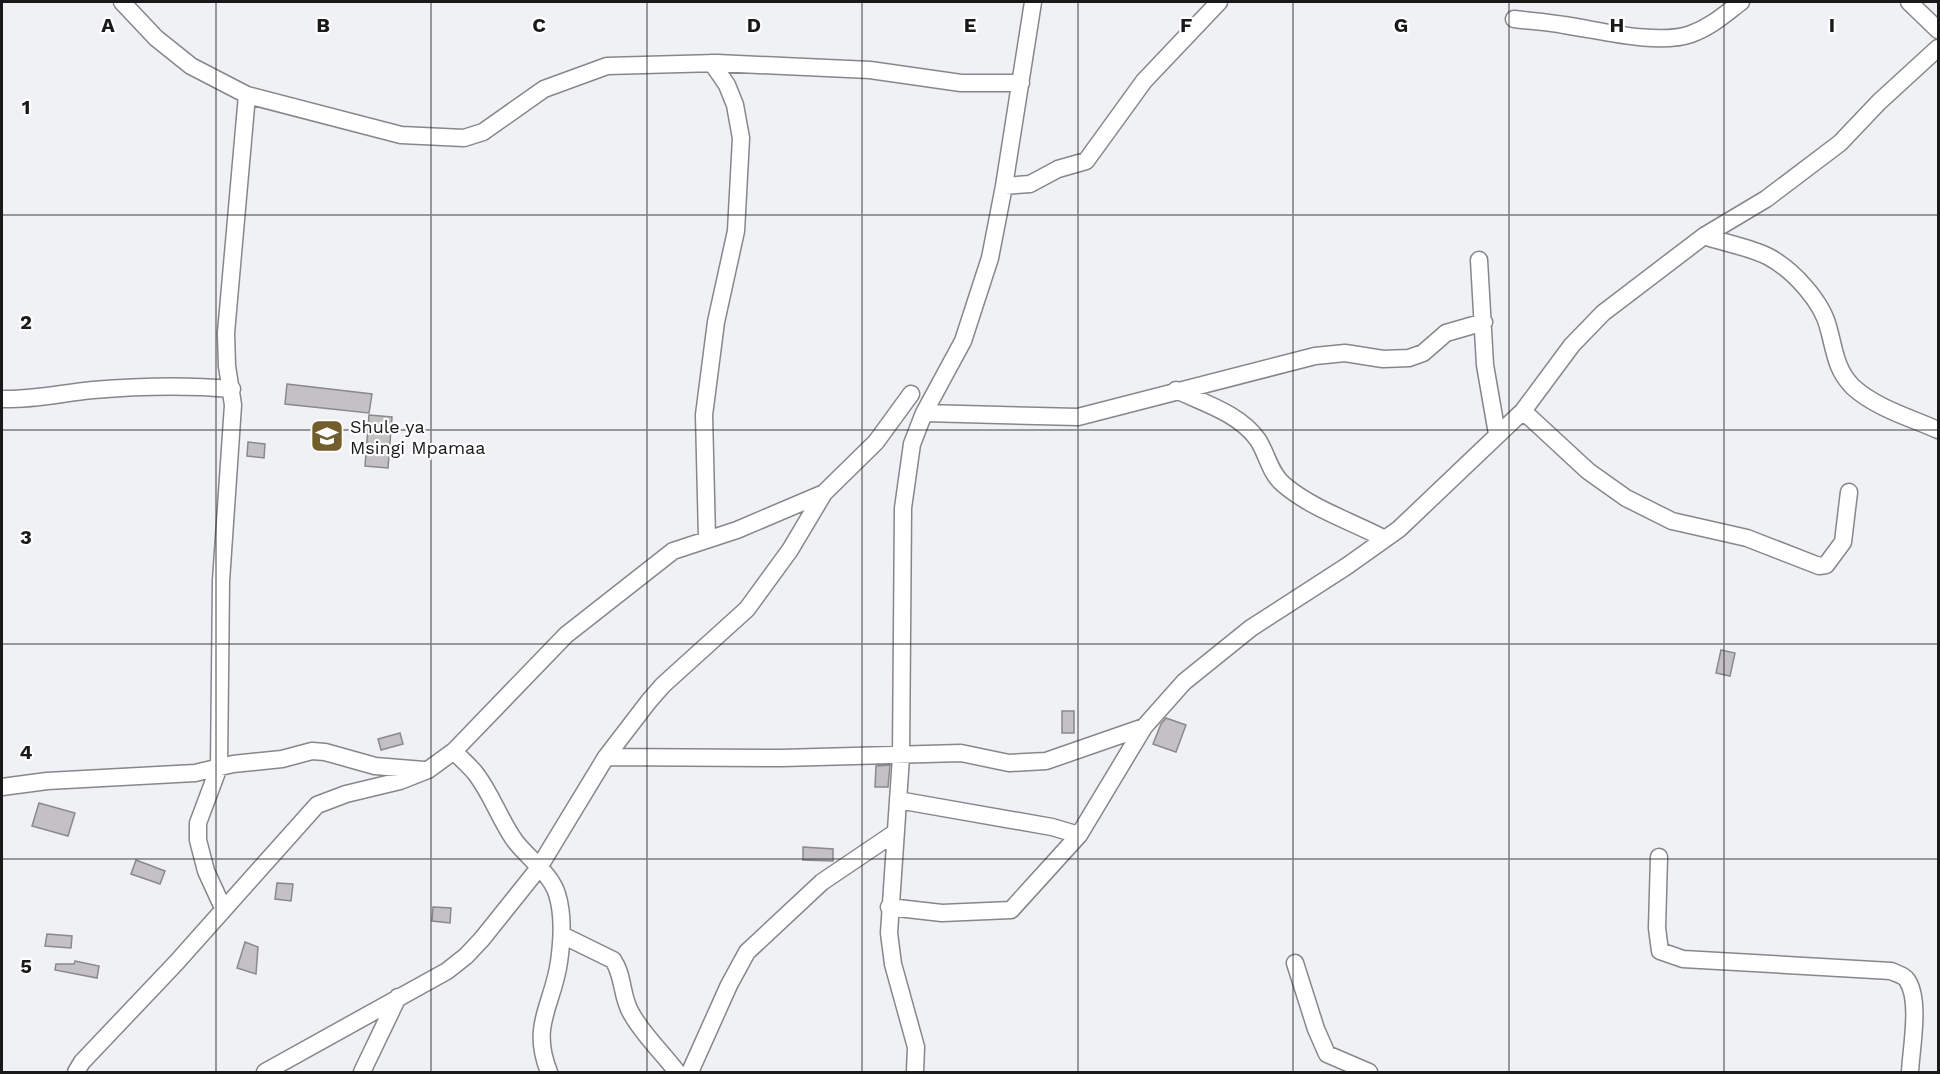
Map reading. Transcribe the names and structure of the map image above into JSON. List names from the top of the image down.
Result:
{
  "places": {
    "school or university": ["Shule ya Msingi Mpamaa"]
  },
  "grid": {
    "columns": [
      "A",
      "B",
      "C",
      "D",
      "E",
      "F",
      "G",
      "H",
      "I"
    ],
    "rows": [
      "1",
      "2",
      "3",
      "4",
      "5"
    ]
  }
}
